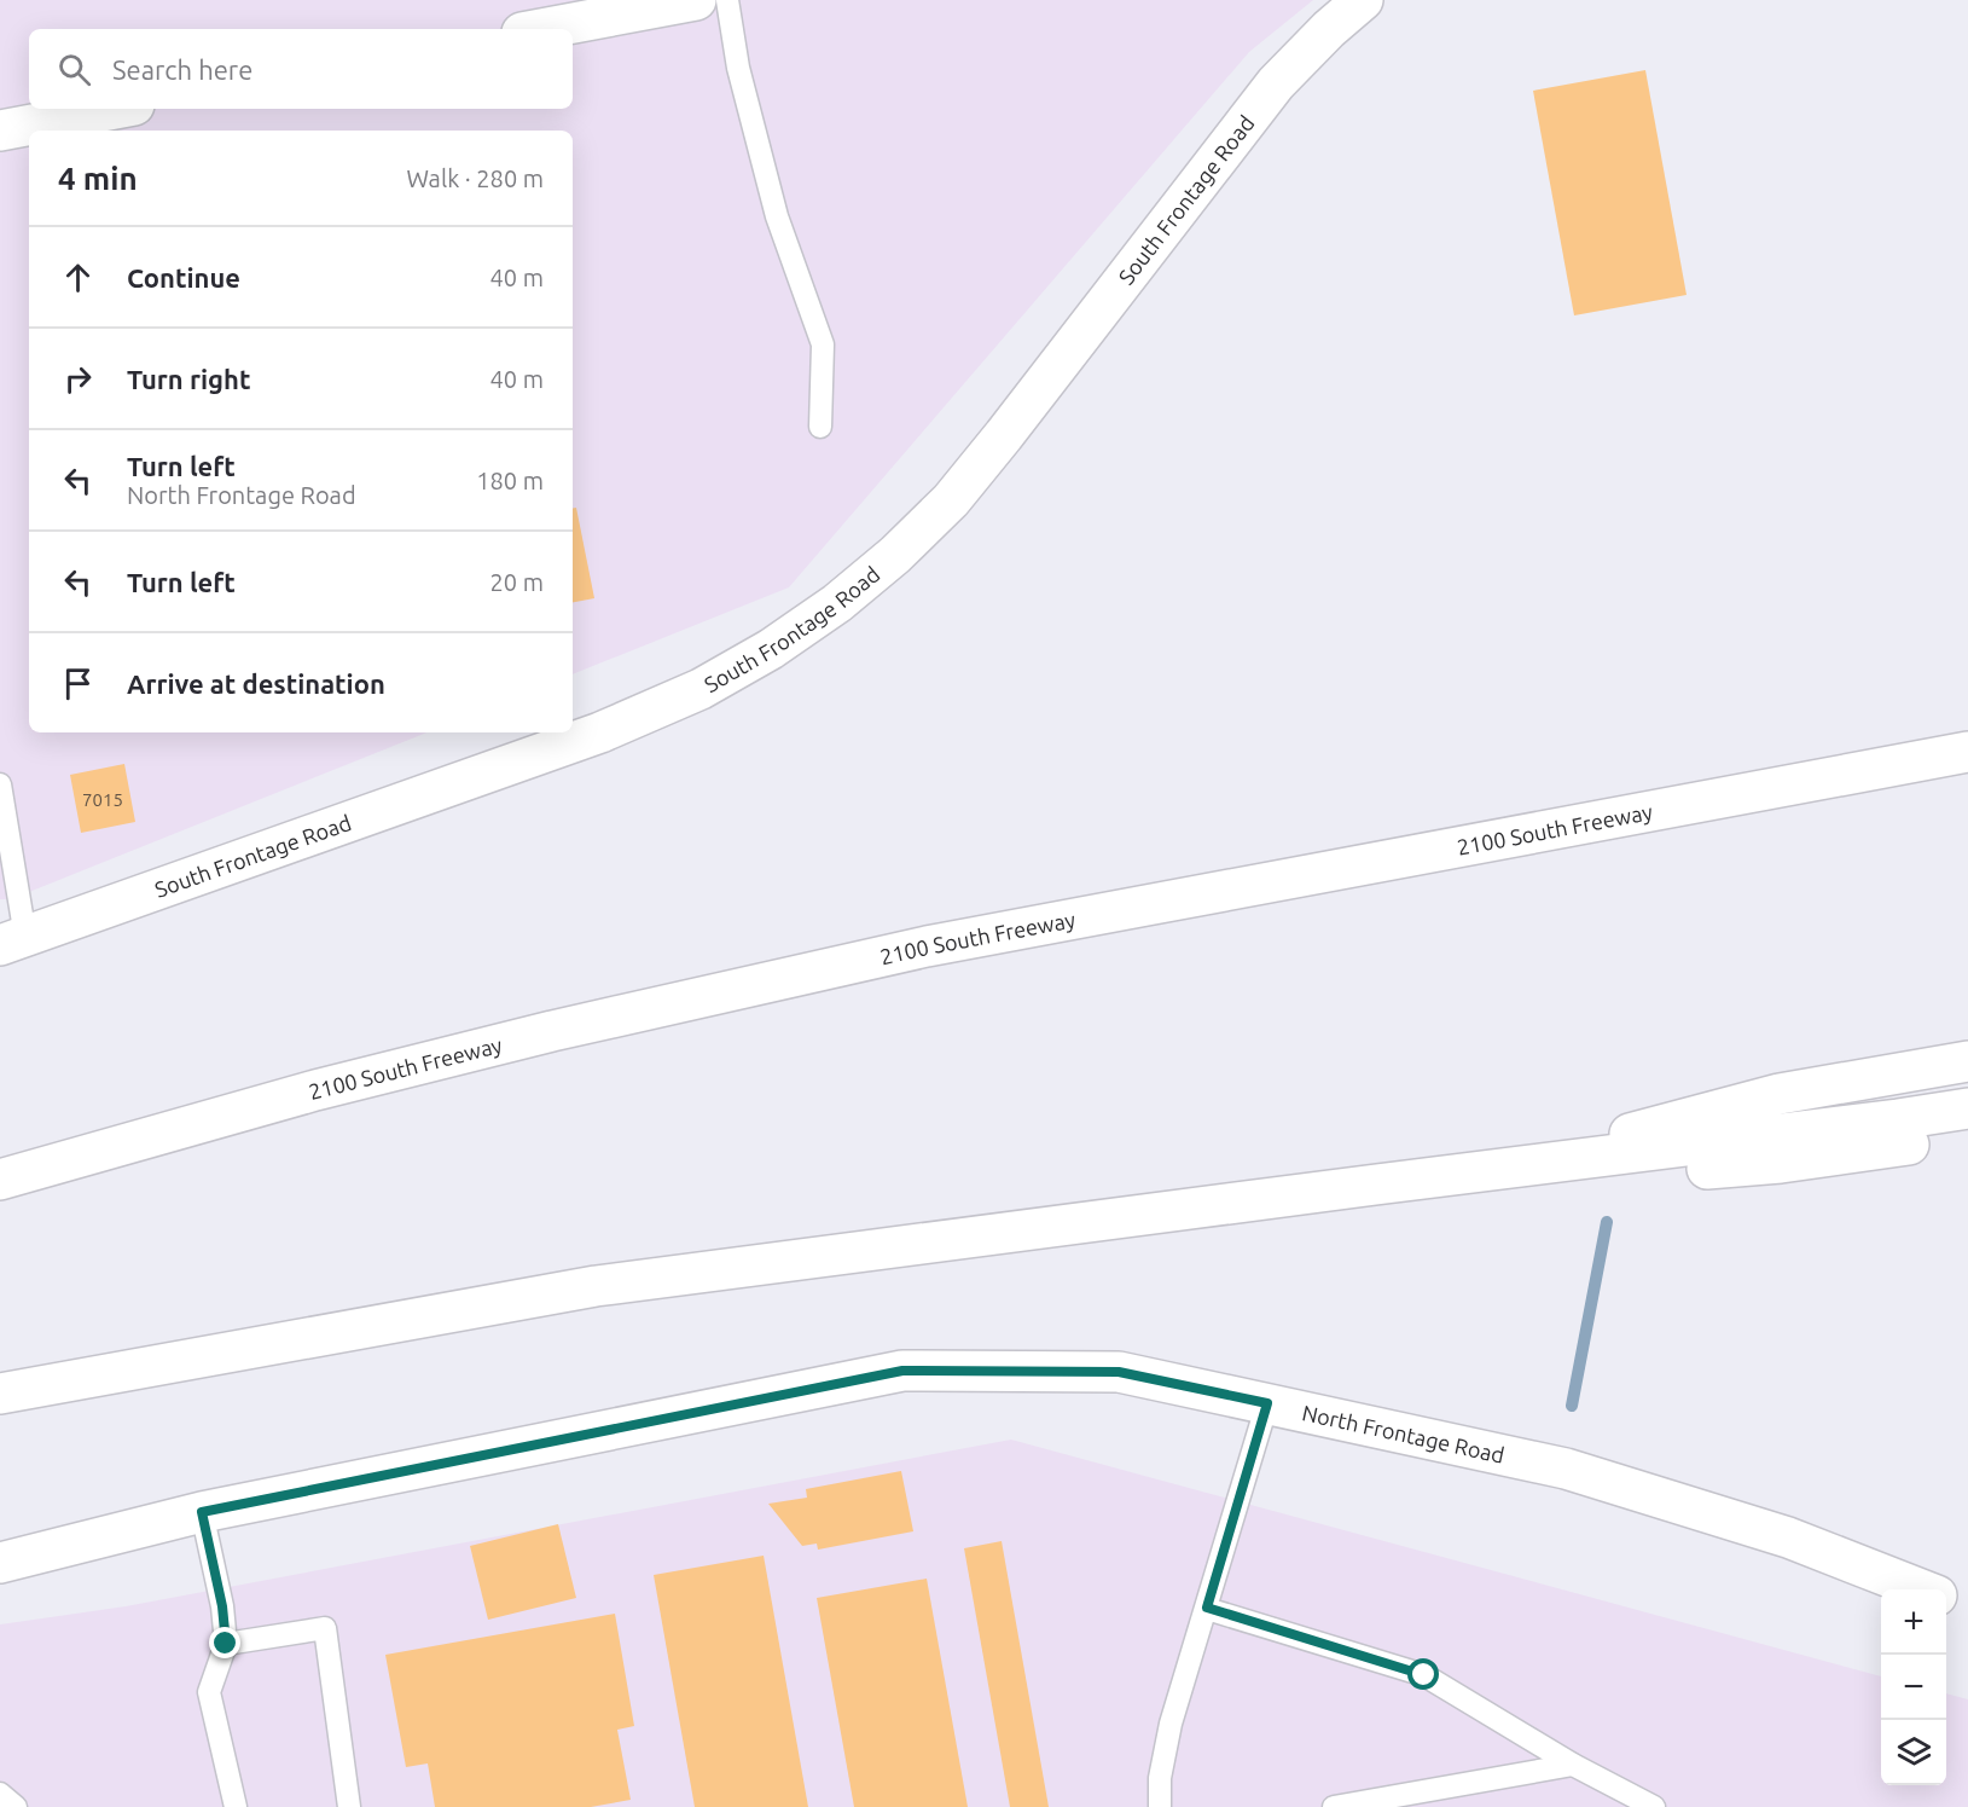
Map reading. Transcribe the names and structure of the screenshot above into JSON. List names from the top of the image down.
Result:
{
  "streets": {
    "main road": ["South Frontage Road", "2100 South Freeway", "North Frontage Road"]
  },
  "house_numbers": ["7015"],
  "page": {
    "search": "Search here",
    "heading": ["4 min", "Walk · 280 m"],
    "list": [
      ["Continue", "40 m"],
      ["Turn right", "40 m"],
      ["Turn left", "North Frontage Road", "180 m"],
      ["Turn left", "20 m"],
      "Arrive at destination"
    ],
    "map_buttons": ["+", "−"]
  }
}
